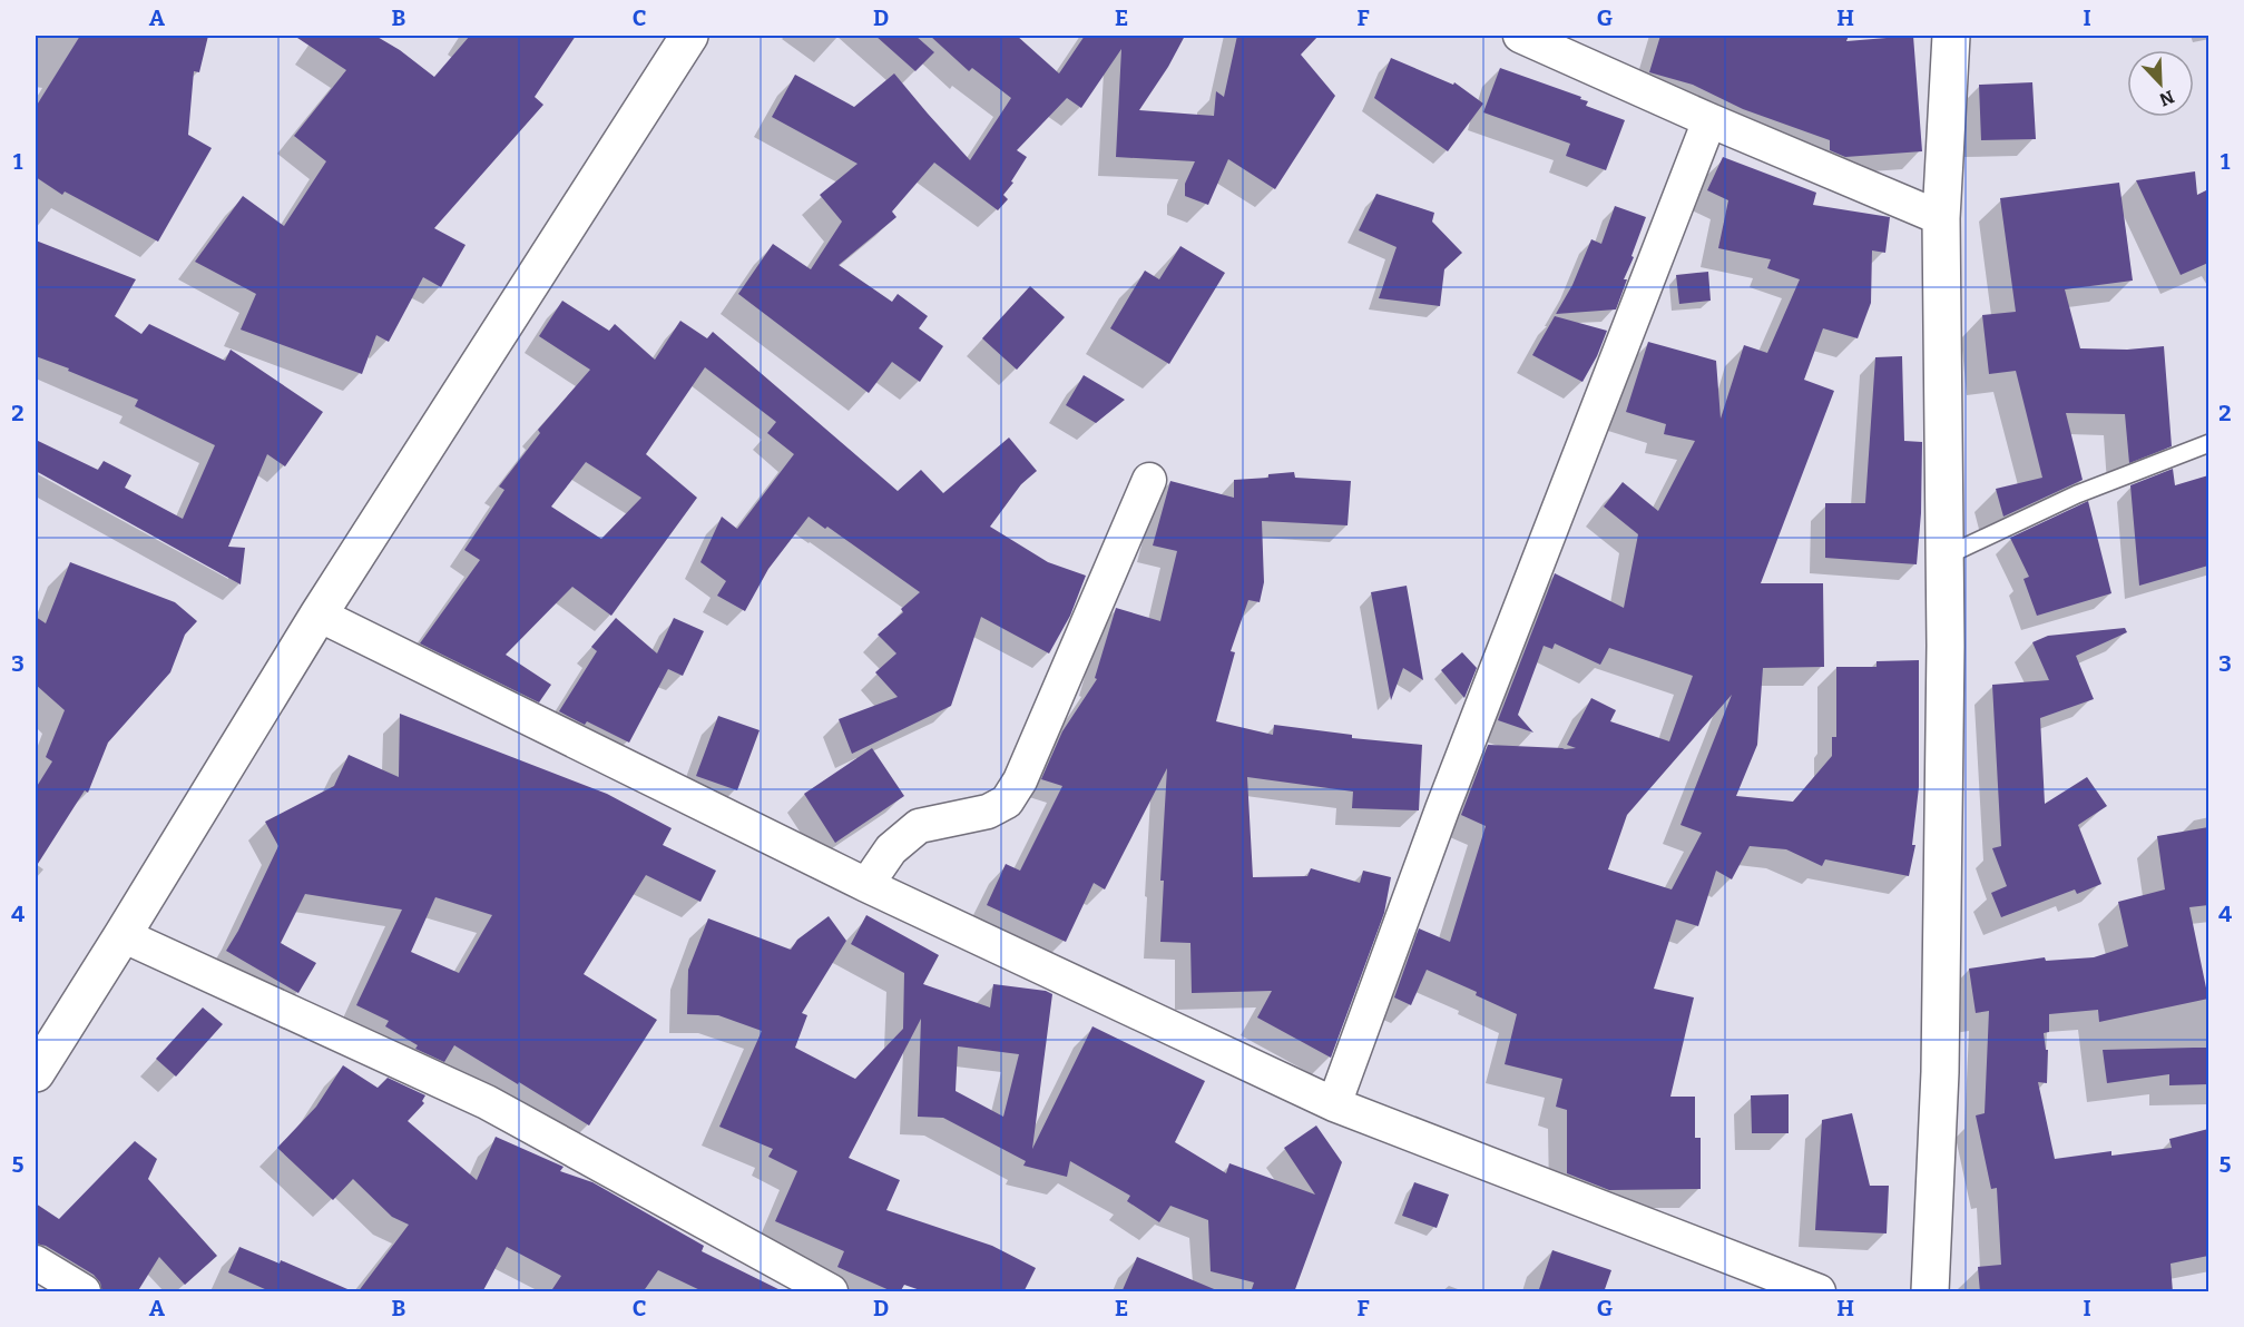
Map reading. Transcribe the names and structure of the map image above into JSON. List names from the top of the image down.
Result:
{
  "north": "bottom right",
  "grid": {
    "columns": [
      "A",
      "B",
      "C",
      "D",
      "E",
      "F",
      "G",
      "H",
      "I"
    ],
    "rows": [
      "1",
      "2",
      "3",
      "4",
      "5"
    ]
  }
}
